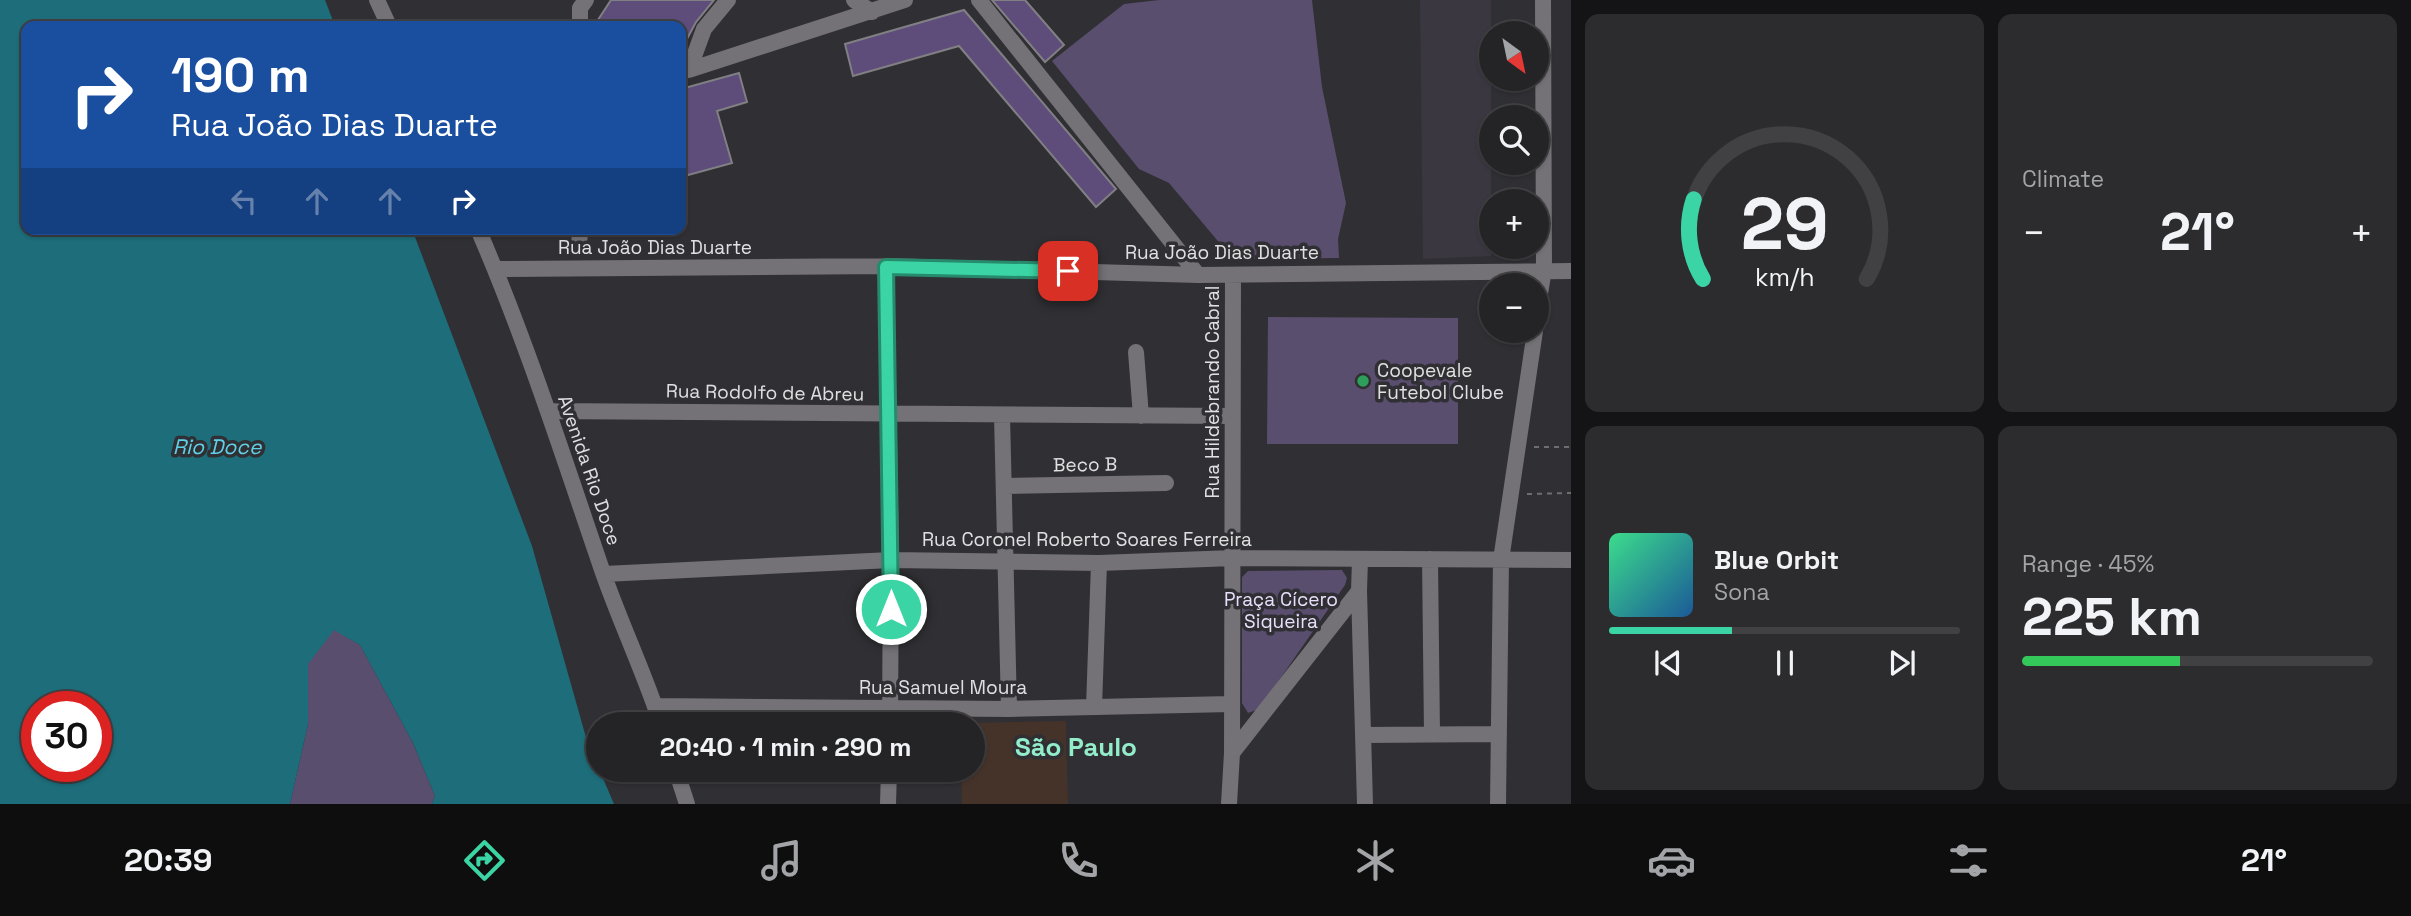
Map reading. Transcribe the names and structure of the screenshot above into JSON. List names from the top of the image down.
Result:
{
  "streets": {
    "street": [
      "Rua João Dias Duarte",
      "Rua Rodolfo de Abreu",
      "Rua Hildebrando Cabral",
      "Beco B",
      "Avenida Rio Doce",
      "Rua Coronel Roberto Soares Ferreira",
      "Rua Samuel Moura"
    ]
  },
  "crossings": [
    ["Rua João Dias Duarte", "Rua Hildebrando Cabral"],
    ["Rua João Dias Duarte", "Avenida Rio Doce"],
    ["Rua Rodolfo de Abreu", "Rua Hildebrando Cabral"],
    ["Rua Rodolfo de Abreu", "Avenida Rio Doce"],
    ["Rua Hildebrando Cabral", "Rua Coronel Roberto Soares Ferreira"],
    ["Rua Hildebrando Cabral", "Rua Samuel Moura"],
    ["Avenida Rio Doce", "Rua Coronel Roberto Soares Ferreira"],
    ["Avenida Rio Doce", "Rua Samuel Moura"]
  ],
  "districts": ["São Paulo"],
  "water": ["Rio Doce"],
  "parks": ["Praça Cícero Siqueira"],
  "places": ["Coopevale Futebol Clube"],
  "north": "bottom right",
  "page": {
    "tile": [
      "Climate",
      ["Range · 45%", "225 km"]
    ],
    "map_buttons": ["+", "−"],
    "turn": ["190 m", "Rua João Dias Duarte"],
    "heat": ["−", "21°", "+"],
    "song": ["Blue Orbit", "Sona"],
    "limit": "30",
    "trip": "20:40 · 1 min · 290 m",
    "tabs": ["20:39", "21°"],
    "gauge": ["29", "km/h"]
  }
}
